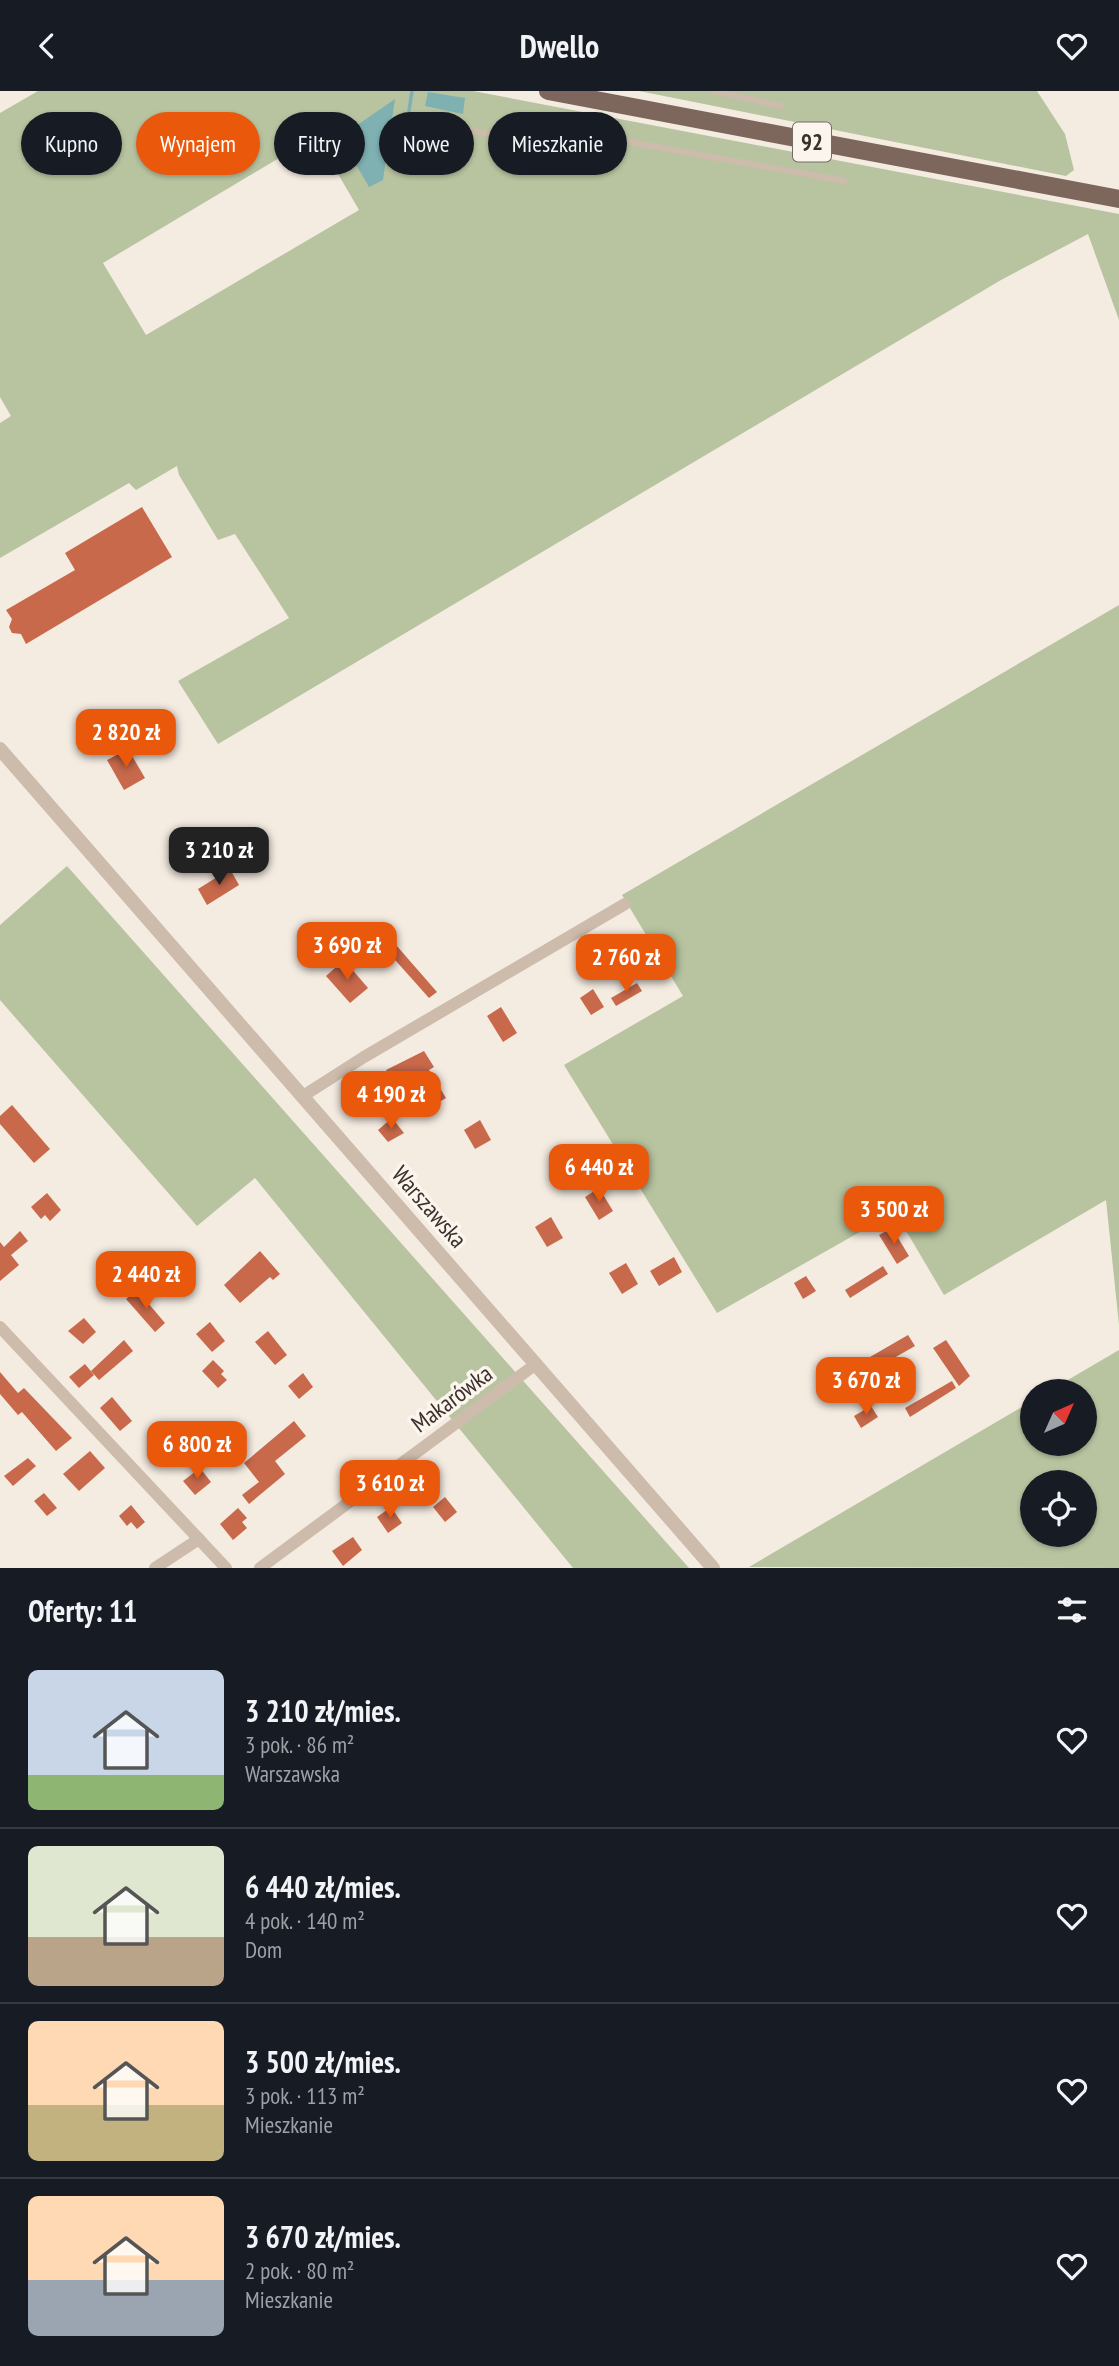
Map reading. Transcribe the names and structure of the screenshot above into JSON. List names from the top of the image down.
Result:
{
  "streets": {
    "main road": ["92"],
    "street": ["Warszawska", "Makarówka"]
  },
  "crossings": [
    ["Warszawska", "Makarówka"]
  ],
  "north": "top right",
  "page": {
    "header": "Dwello",
    "chip": [
      "Kupno",
      "Wynajem",
      "Filtry",
      "Nowe",
      "Mieszkanie"
    ],
    "price": [
      "2 820 zł",
      "3 210 zł",
      "3 690 zł",
      "2 760 zł",
      "4 190 zł",
      "6 440 zł",
      "3 500 zł",
      "2 440 zł",
      "3 670 zł",
      "6 800 zł",
      "3 610 zł"
    ],
    "heading": "Oferty: 11",
    "list": [
      {
        "name": "3 210 zł/mies.",
        "note": "3 pok. · 86 m² · Warszawska"
      },
      {
        "name": "6 440 zł/mies.",
        "note": "4 pok. · 140 m² · Dom"
      },
      {
        "name": "3 500 zł/mies.",
        "note": "3 pok. · 113 m² · Mieszkanie"
      },
      {
        "name": "3 670 zł/mies.",
        "note": "2 pok. · 80 m² · Mieszkanie"
      }
    ]
  }
}
